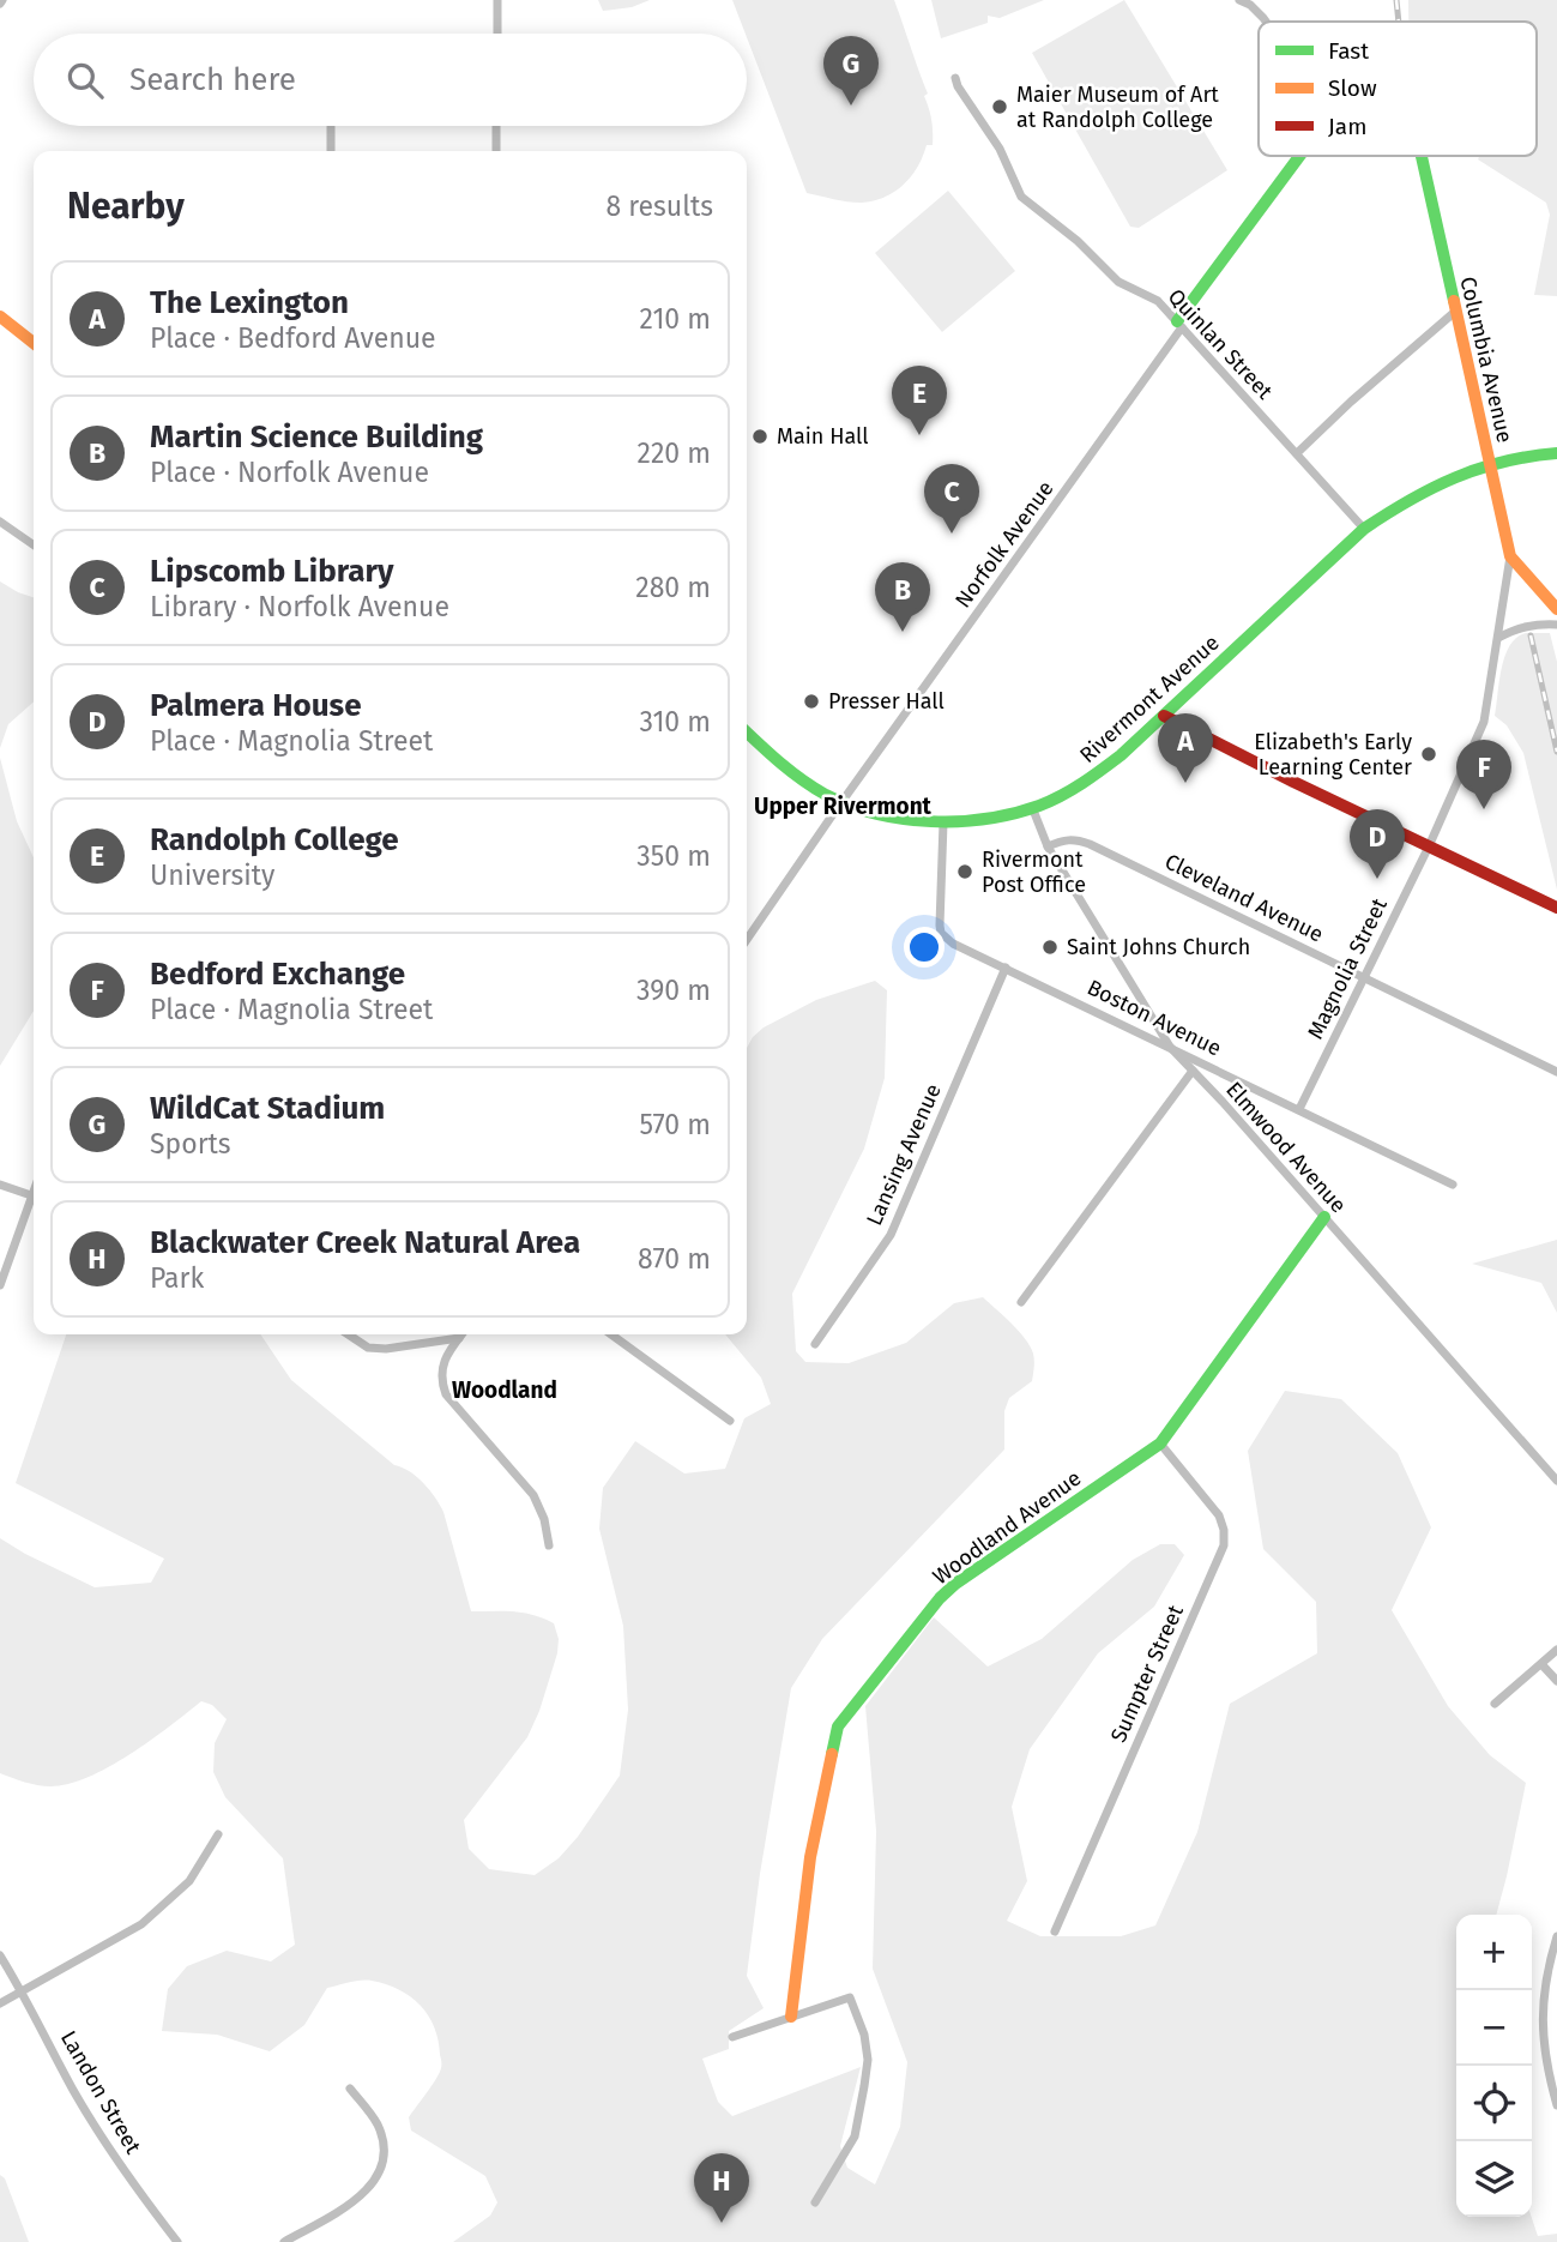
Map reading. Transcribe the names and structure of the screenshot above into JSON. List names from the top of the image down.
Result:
{
  "streets": {
    "street": [
      "Quinlan Street",
      "Columbia Avenue",
      "Norfolk Avenue",
      "Rivermont Avenue",
      "Cleveland Avenue",
      "Magnolia Street",
      "Boston Avenue",
      "Elmwood Avenue",
      "Lansing Avenue",
      "Woodland Avenue",
      "Sumpter Street",
      "Landon Street"
    ]
  },
  "crossings": [
    ["Quinlan Street", "Norfolk Avenue"],
    ["Quinlan Street", "Rivermont Avenue"],
    ["Columbia Avenue", "Rivermont Avenue"],
    ["Columbia Avenue", "Magnolia Street"],
    ["Norfolk Avenue", "Rivermont Avenue"],
    ["Rivermont Avenue", "Boston Avenue"],
    ["Rivermont Avenue", "Elmwood Avenue"],
    ["Cleveland Avenue", "Magnolia Street"],
    ["Cleveland Avenue", "Elmwood Avenue"],
    ["Magnolia Street", "Boston Avenue"],
    ["Boston Avenue", "Elmwood Avenue"],
    ["Boston Avenue", "Lansing Avenue"],
    ["Elmwood Avenue", "Woodland Avenue"],
    ["Woodland Avenue", "Sumpter Street"]
  ],
  "districts": ["Upper Rivermont", "Woodland"],
  "places": [
    "Maier Museum of Art at Randolph College",
    "Main Hall",
    "Presser Hall",
    "Elizabeth's Early Learning Center",
    "Rivermont Post Office",
    "Saint Johns Church"
  ],
  "legend": ["Fast", "Slow", "Jam"],
  "page": {
    "search": "Search here",
    "pins": [
      "G",
      "E",
      "C",
      "B",
      "A",
      "F",
      "D",
      "H"
    ],
    "heading": ["Nearby", "8 results"],
    "list": [
      {
        "mark": "A",
        "name": "The Lexington",
        "note": "Place · Bedford Avenue",
        "value": "210 m"
      },
      {
        "mark": "B",
        "name": "Martin Science Building",
        "note": "Place · Norfolk Avenue",
        "value": "220 m"
      },
      {
        "mark": "C",
        "name": "Lipscomb Library",
        "note": "Library · Norfolk Avenue",
        "value": "280 m"
      },
      {
        "mark": "D",
        "name": "Palmera House",
        "note": "Place · Magnolia Street",
        "value": "310 m"
      },
      {
        "mark": "E",
        "name": "Randolph College",
        "note": "University",
        "value": "350 m"
      },
      {
        "mark": "F",
        "name": "Bedford Exchange",
        "note": "Place · Magnolia Street",
        "value": "390 m"
      },
      {
        "mark": "G",
        "name": "WildCat Stadium",
        "note": "Sports",
        "value": "570 m"
      },
      {
        "mark": "H",
        "name": "Blackwater Creek Natural Area",
        "note": "Park",
        "value": "870 m"
      }
    ],
    "map_buttons": ["+", "−"]
  }
}
